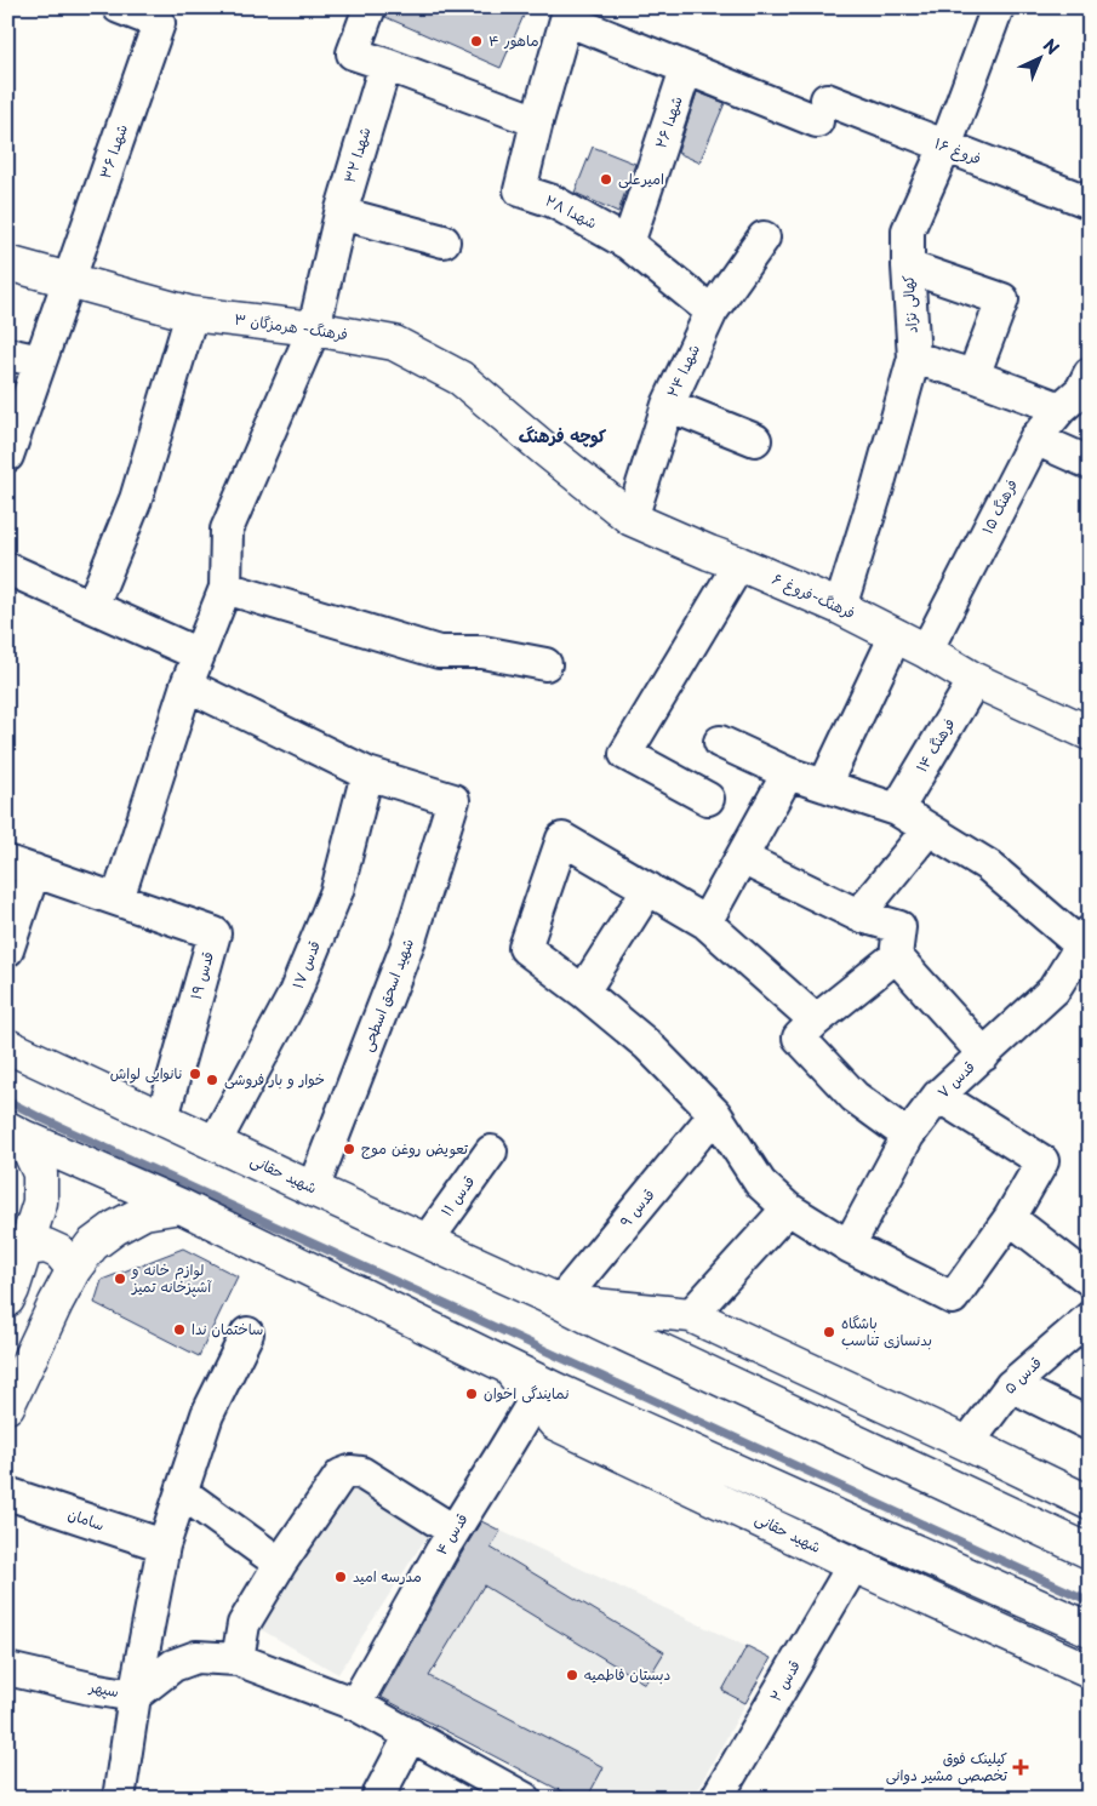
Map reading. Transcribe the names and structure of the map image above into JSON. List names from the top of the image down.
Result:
{
  "streets": {
    "main road": ["فرهنگ- هرمزگان ۳", "فرهنگ-فروغ ۶", "شهید حقانی"],
    "street": [
      "شهدا ۲۶",
      "شهدا ۳۶",
      "فروغ ۱۶",
      "شهدا ۳۲",
      "شهدا ۲۸",
      "کهالی نژاد",
      "شهدا ۲۴",
      "فرهنگ ۱۵",
      "فرهنگ ۱۴",
      "قدس ۱۷",
      "قدس ۱۹",
      "شهید اسحق اسطحی",
      "قدس ۷",
      "قدس ۱۱",
      "قدس ۹",
      "قدس ۵",
      "سامان",
      "قدس ۴",
      "قدس ۲",
      "سپهر"
    ]
  },
  "crossings": [
    ["شهدا ۲۶", "فروغ ۱۶"],
    ["شهدا ۲۶", "شهدا ۲۸"],
    ["شهدا ۳۶", "فرهنگ- هرمزگان ۳"],
    ["فروغ ۱۶", "شهدا ۲۸"],
    ["فروغ ۱۶", "کهالی نژاد"],
    ["شهدا ۳۲", "فرهنگ- هرمزگان ۳"],
    ["شهدا ۲۸", "شهدا ۲۴"],
    ["کهالی نژاد", "فرهنگ-فروغ ۶"],
    ["فرهنگ- هرمزگان ۳", "فرهنگ-فروغ ۶"],
    ["شهدا ۲۴", "فرهنگ-فروغ ۶"],
    ["فرهنگ ۱۵", "فرهنگ-فروغ ۶"],
    ["فرهنگ-فروغ ۶", "فرهنگ ۱۴"],
    ["قدس ۱۷", "شهید اسحق اسطحی"],
    ["قدس ۱۷", "شهید حقانی"],
    ["قدس ۱۹", "شهید حقانی"],
    ["شهید اسحق اسطحی", "شهید حقانی"],
    ["شهید حقانی", "قدس ۱۱"],
    ["شهید حقانی", "قدس ۹"],
    ["شهید حقانی", "قدس ۵"],
    ["شهید حقانی", "قدس ۴"],
    ["شهید حقانی", "قدس ۲"]
  ],
  "districts": ["کوچه فرهنگ"],
  "places": {
    "other": [
      "ماهور ۴",
      "امیرعلی",
      "نانوایی لواش",
      "خوار و بار فروشی",
      "تعویض روغن موج",
      "لوازم خانه و آشپزخانه تمیز",
      "ساختمان ندا",
      "باشگاه بدنسازی تناسب",
      "نمایندگی اخوان",
      "مدرسه امید",
      "دبستان فاطمیه"
    ],
    "health": ["کیلینک فوق تخصصی مشیر دوانی"]
  },
  "north": "top right"
}
